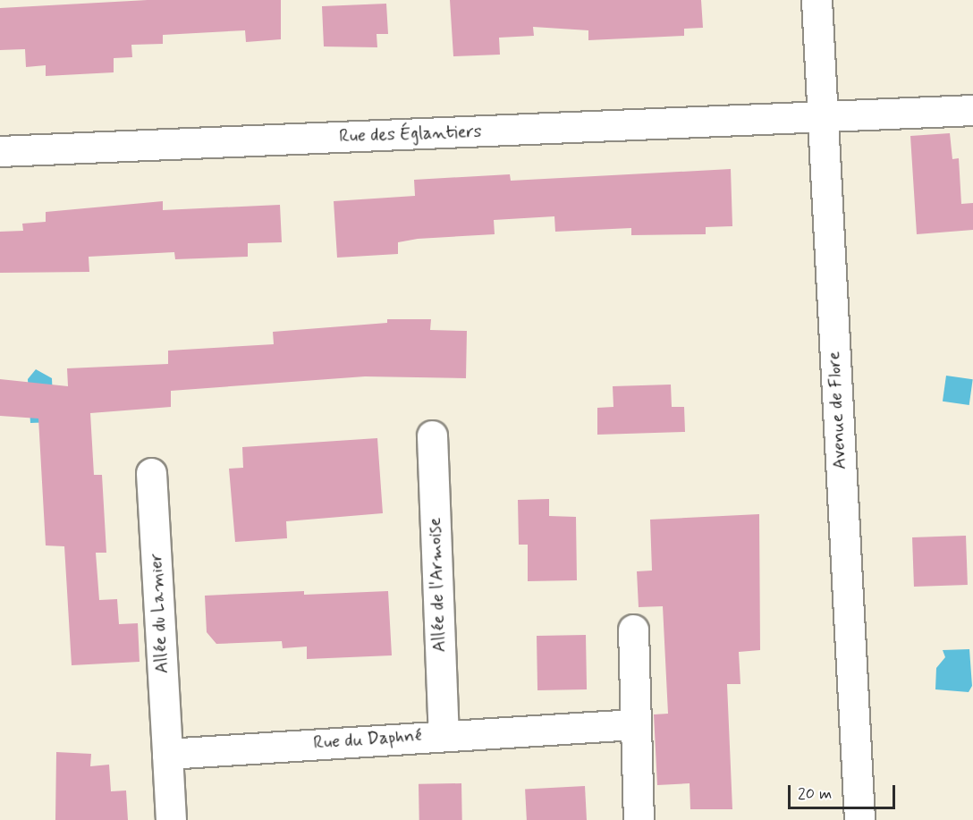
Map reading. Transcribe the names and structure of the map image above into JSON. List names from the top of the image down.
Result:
{
  "streets": {
    "street": [
      "Rue des Églantiers",
      "Avenue de Flore",
      "Allée de l'Armoise",
      "Allée du Lamier",
      "Rue du Daphné"
    ]
  },
  "crossings": [
    ["Rue des Églantiers", "Avenue de Flore"],
    ["Allée de l'Armoise", "Rue du Daphné"],
    ["Allée du Lamier", "Rue du Daphné"]
  ],
  "scale_bar": "20 m"
}
